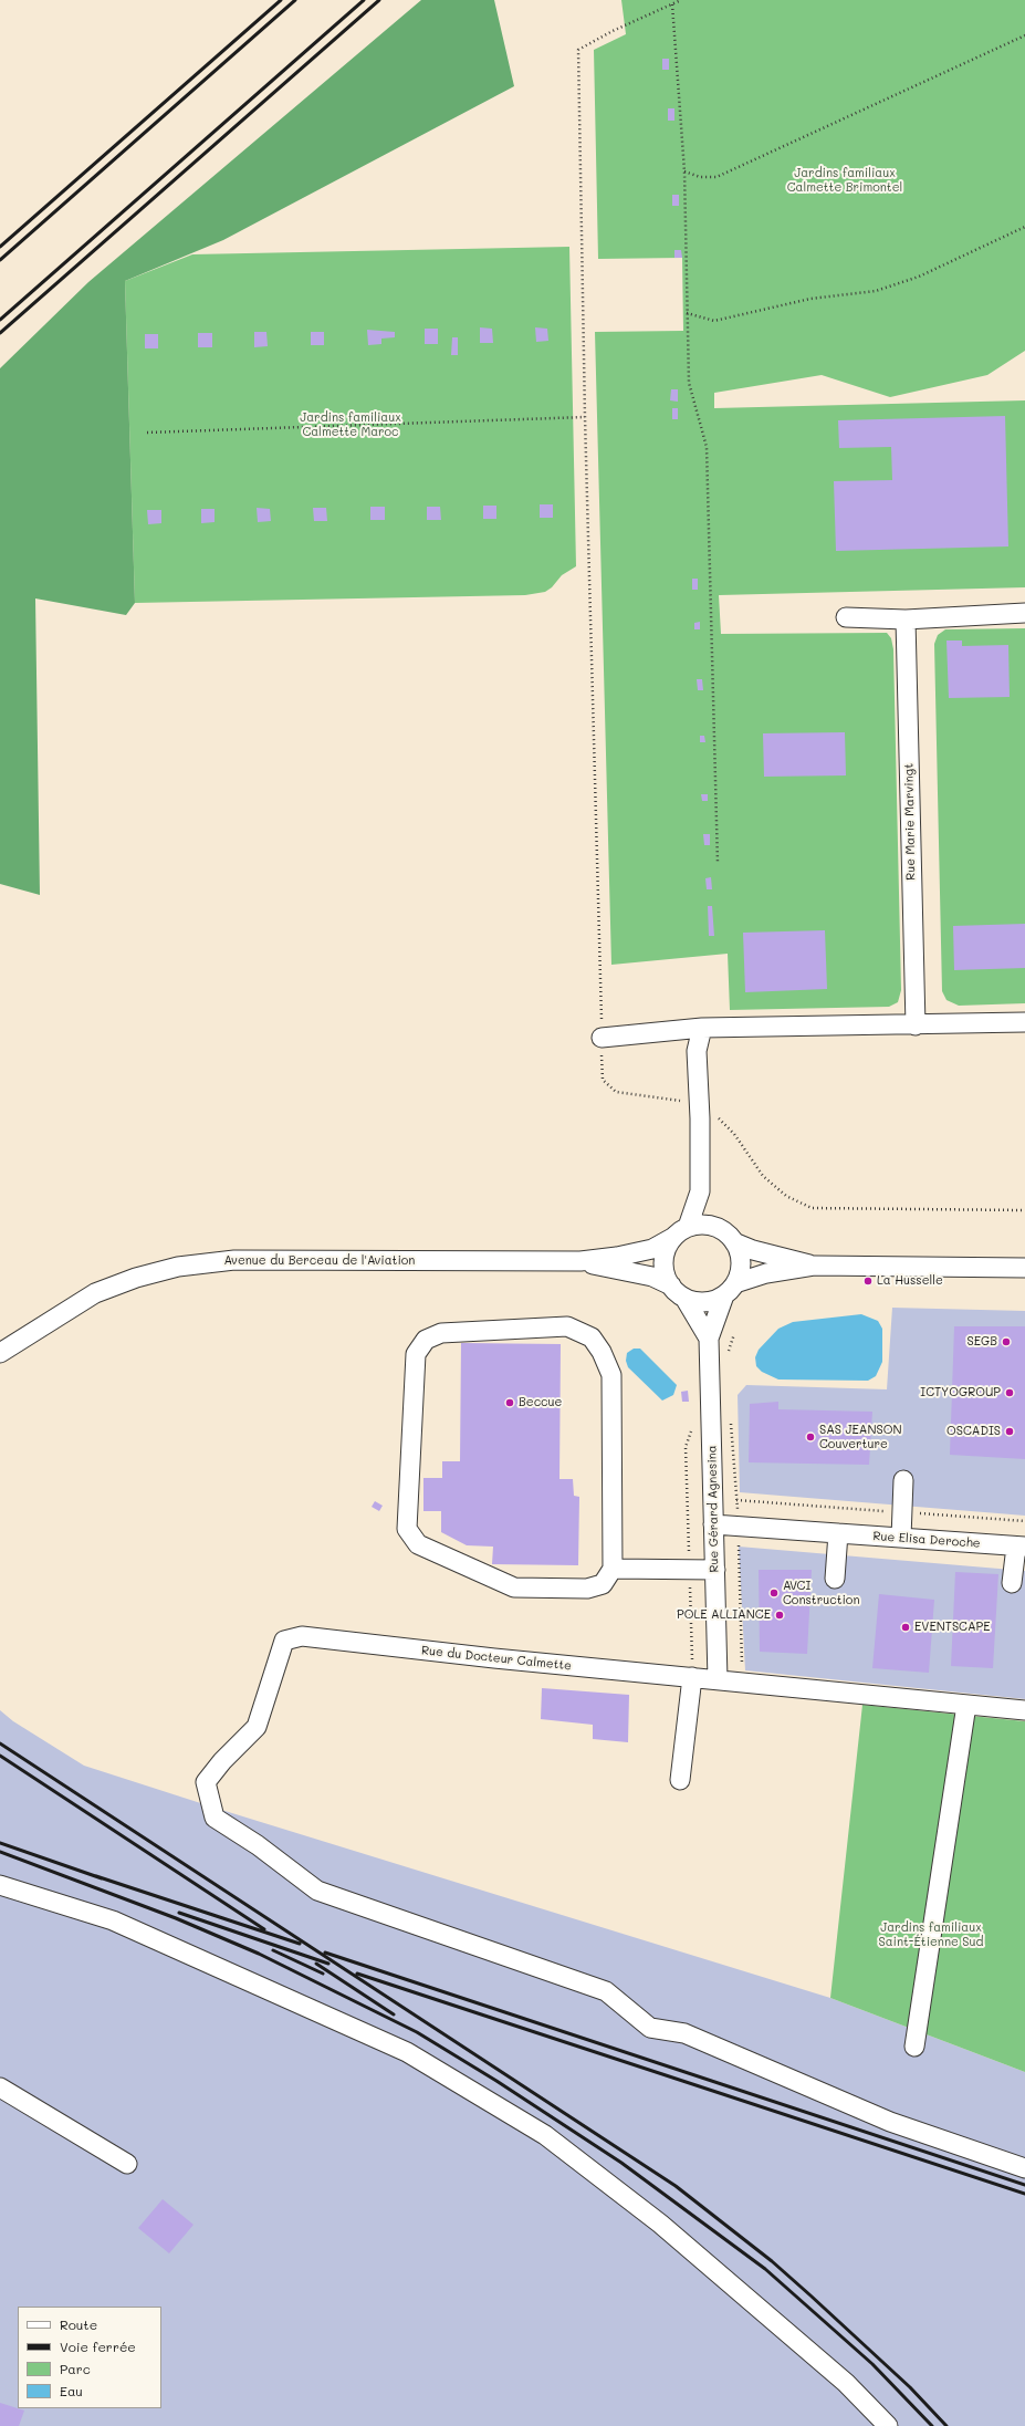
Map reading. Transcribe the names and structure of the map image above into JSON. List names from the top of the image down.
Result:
{
  "streets": {
    "street": [
      "Rue Marie Marvingt",
      "Avenue du Berceau de l'Aviation",
      "Rue Gérard Agnesina",
      "Rue Elisa Deroche",
      "Rue du Docteur Calmette"
    ]
  },
  "crossings": [
    ["Avenue du Berceau de l'Aviation", "Rue Gérard Agnesina"],
    ["Rue Gérard Agnesina", "Rue Elisa Deroche"],
    ["Rue Gérard Agnesina", "Rue du Docteur Calmette"]
  ],
  "parks": ["Jardins familiaux Calmette Brimontel", "Jardins familiaux Calmette Maroc", "Jardins familiaux Saint-Étienne Sud"],
  "places": [
    "La Husselle",
    "SEGB",
    "ICTYOGROUP",
    "Beccue",
    "OSCADIS",
    "SAS JEANSON Couverture",
    "AVCI Construction",
    "POLE ALLIANCE",
    "EVENTSCAPE"
  ],
  "legend": [
    "Route",
    "Voie ferrée",
    "Parc",
    "Eau"
  ]
}
